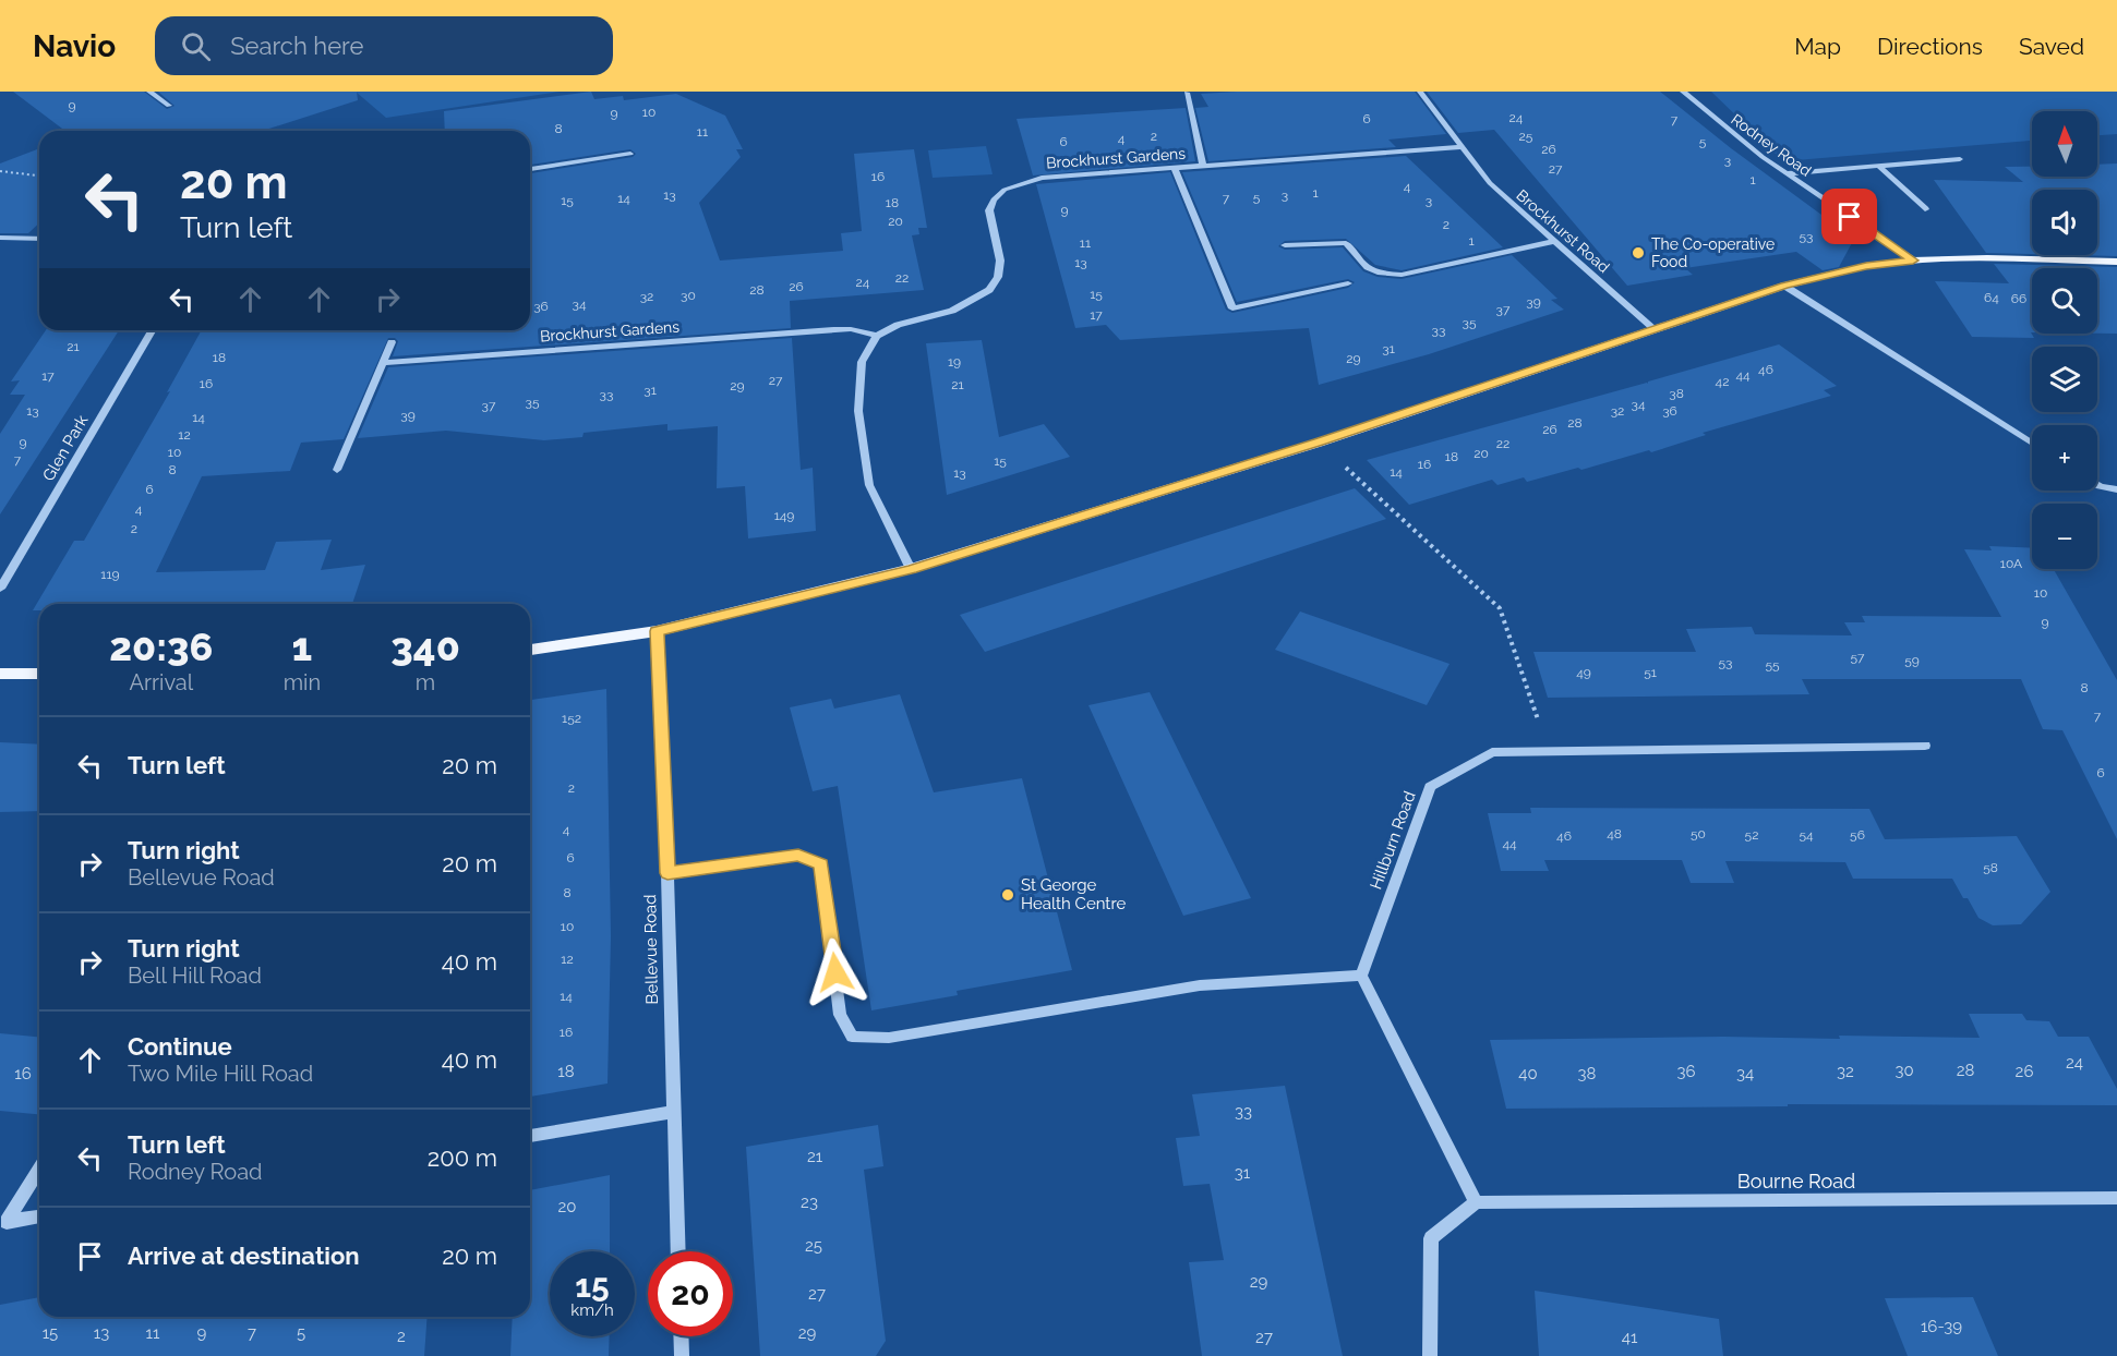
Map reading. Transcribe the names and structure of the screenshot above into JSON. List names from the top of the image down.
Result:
{
  "streets": {
    "street": [
      "Rodney Road",
      "Brockhurst Gardens",
      "Brockhurst Road",
      "Glen Park",
      "Hillburn Road",
      "Bellevue Road",
      "Bourne Road"
    ]
  },
  "crossings": [
    ["Brockhurst Gardens", "Brockhurst Road"]
  ],
  "places": ["The Co-operative Food", "St George Health Centre"],
  "house_numbers": [
    "9",
    "10",
    "9",
    "24",
    "6",
    "7",
    "8",
    "11",
    "2",
    "25",
    "4",
    "6",
    "5",
    "26",
    "3",
    "27",
    "16",
    "1",
    "4",
    "1",
    "13",
    "3",
    "5",
    "14",
    "7",
    "15",
    "3",
    "18",
    "9",
    "20",
    "2",
    "53",
    "1",
    "11",
    "13",
    "22",
    "24",
    "26",
    "28",
    "15",
    "30",
    "32",
    "64",
    "66",
    "39",
    "34",
    "36",
    "37",
    "17",
    "35",
    "33",
    "21",
    "31",
    "18",
    "29",
    "19",
    "46",
    "44",
    "17",
    "27",
    "42",
    "16",
    "21",
    "29",
    "31",
    "38",
    "33",
    "35",
    "34",
    "37",
    "13",
    "32",
    "36",
    "39",
    "14",
    "28",
    "26",
    "12",
    "9",
    "22",
    "10",
    "20",
    "18",
    "7",
    "15",
    "16",
    "8",
    "14",
    "13",
    "6",
    "4",
    "149",
    "2",
    "10A",
    "119",
    "10",
    "9",
    "57",
    "59",
    "53",
    "55",
    "49",
    "51",
    "8",
    "7",
    "152",
    "6",
    "2",
    "4",
    "48",
    "50",
    "52",
    "54",
    "56",
    "46",
    "44",
    "6",
    "58",
    "8",
    "10",
    "12",
    "14",
    "16",
    "24",
    "30",
    "28",
    "18",
    "36",
    "32",
    "26",
    "16",
    "40",
    "38",
    "34",
    "33",
    "21",
    "31",
    "23",
    "20",
    "25",
    "29",
    "27",
    "16-39",
    "15",
    "13",
    "11",
    "9",
    "7",
    "5",
    "29",
    "2",
    "27",
    "41"
  ],
  "north": "top",
  "page": {
    "header": "Navio",
    "search": "Search here",
    "nav": ["Map", "Directions", "Saved"],
    "map_buttons": ["+", "−"],
    "turn": ["20 m", "Turn left"],
    "eta": [
      "20:36",
      "Arrival",
      "1",
      "min",
      "340",
      "m"
    ],
    "list": [
      {
        "name": "Turn left",
        "value": "20 m"
      },
      {
        "name": "Turn right",
        "note": "Bellevue Road",
        "value": "20 m"
      },
      {
        "name": "Turn right",
        "note": "Bell Hill Road",
        "value": "40 m"
      },
      {
        "name": "Continue",
        "note": "Two Mile Hill Road",
        "value": "40 m"
      },
      {
        "name": "Turn left",
        "note": "Rodney Road",
        "value": "200 m"
      },
      {
        "name": "Arrive at destination",
        "value": "20 m"
      }
    ],
    "speed": "15 km/h",
    "limit": "20"
  }
}
